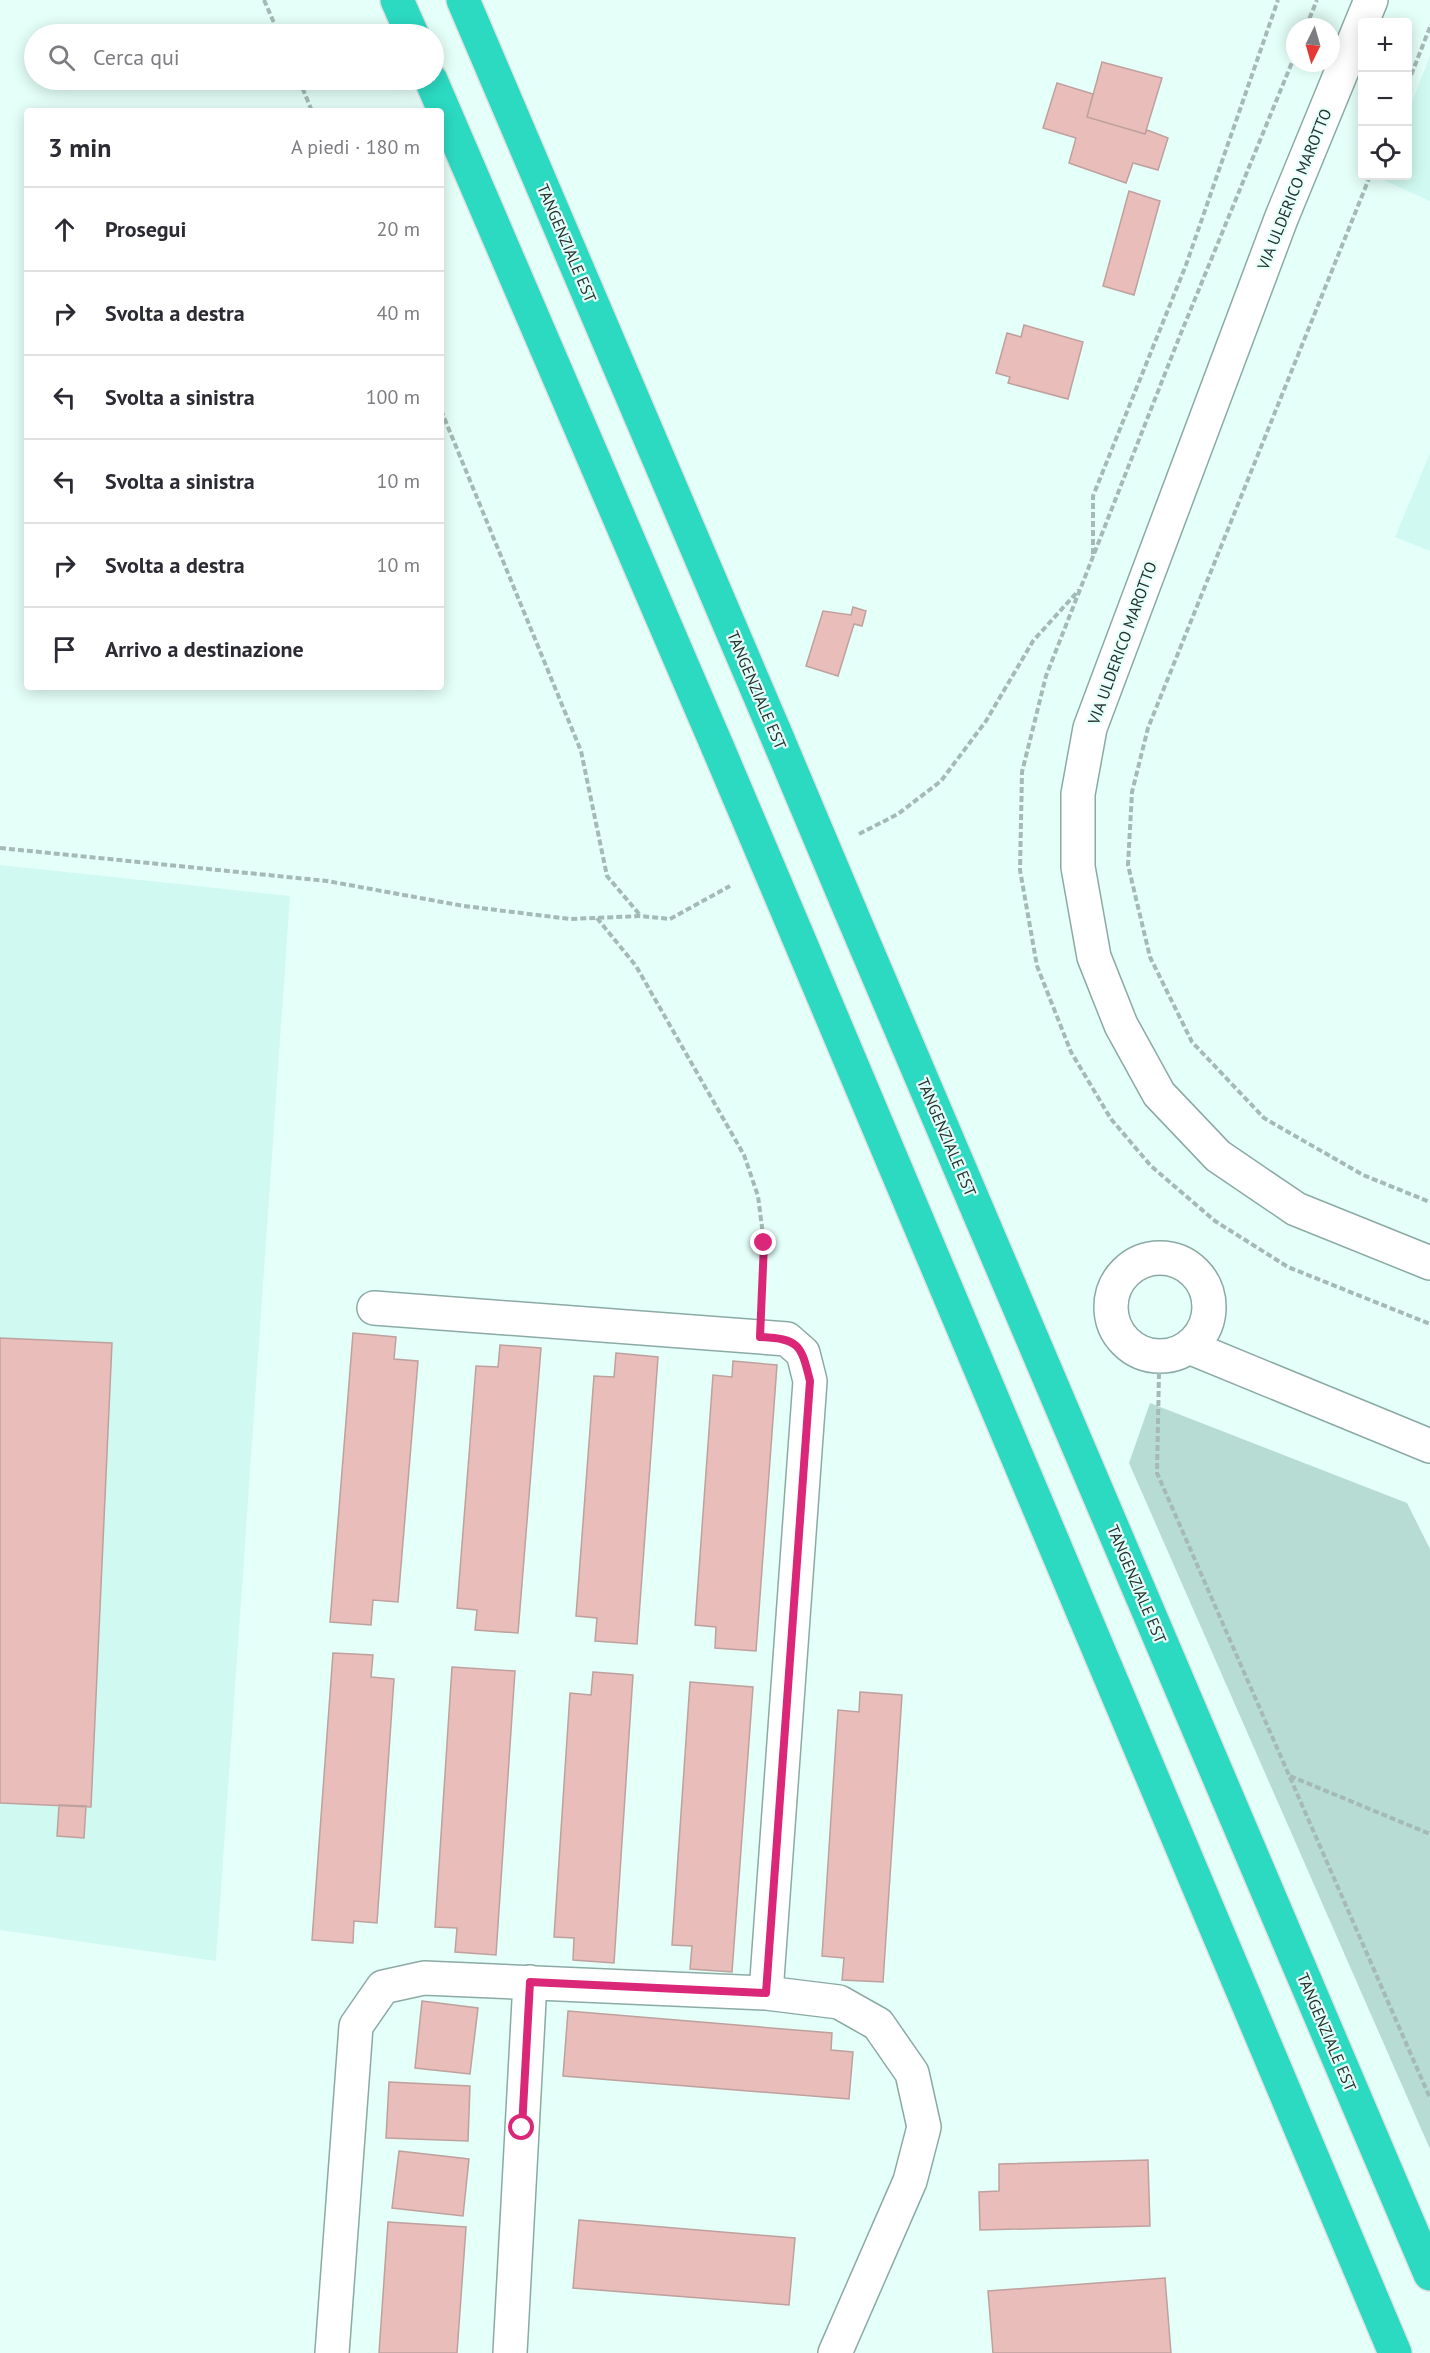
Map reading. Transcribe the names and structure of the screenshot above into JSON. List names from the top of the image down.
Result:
{
  "streets": {
    "highway": ["TANGENZIALE EST"],
    "street": ["VIA ULDERICO MAROTTO"]
  },
  "north": "bottom",
  "page": {
    "map_buttons": ["+", "−"],
    "search": "Cerca qui",
    "heading": ["3 min", "A piedi · 180 m"],
    "list": [
      ["Prosegui", "20 m"],
      ["Svolta a destra", "40 m"],
      ["Svolta a sinistra", "100 m"],
      ["Svolta a sinistra", "10 m"],
      ["Svolta a destra", "10 m"],
      "Arrivo a destinazione"
    ]
  }
}
